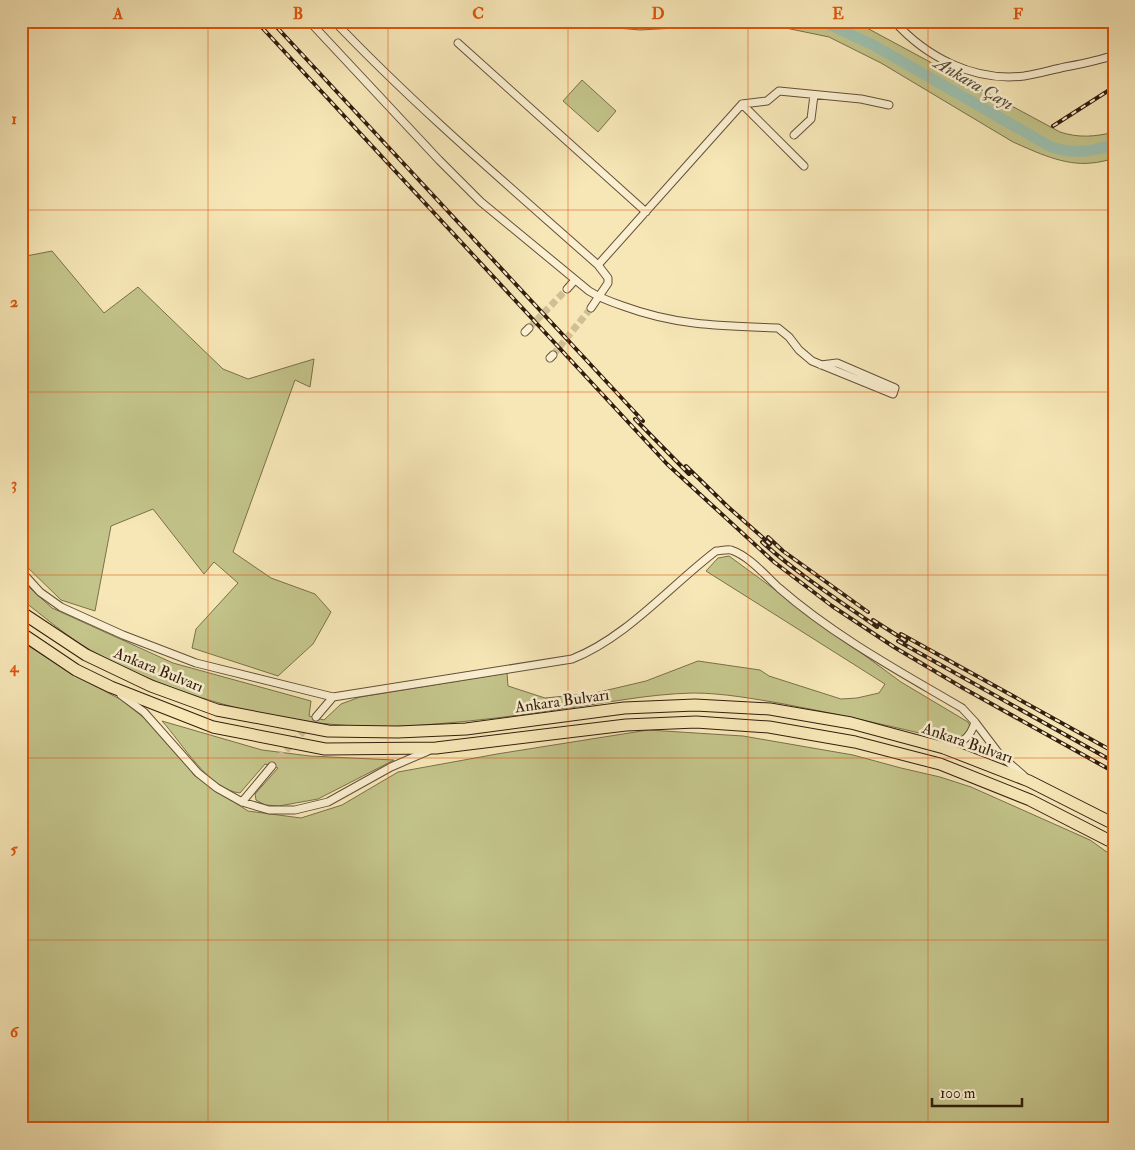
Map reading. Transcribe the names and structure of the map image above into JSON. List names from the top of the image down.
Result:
{
  "streets": {
    "main road": ["Ankara Bulvarı"]
  },
  "water": ["Ankara Çayı"],
  "scale_bar": "100 m",
  "grid": {
    "columns": [
      "A",
      "B",
      "C",
      "D",
      "E",
      "F"
    ],
    "rows": [
      "1",
      "2",
      "3",
      "4",
      "5",
      "6"
    ]
  }
}
